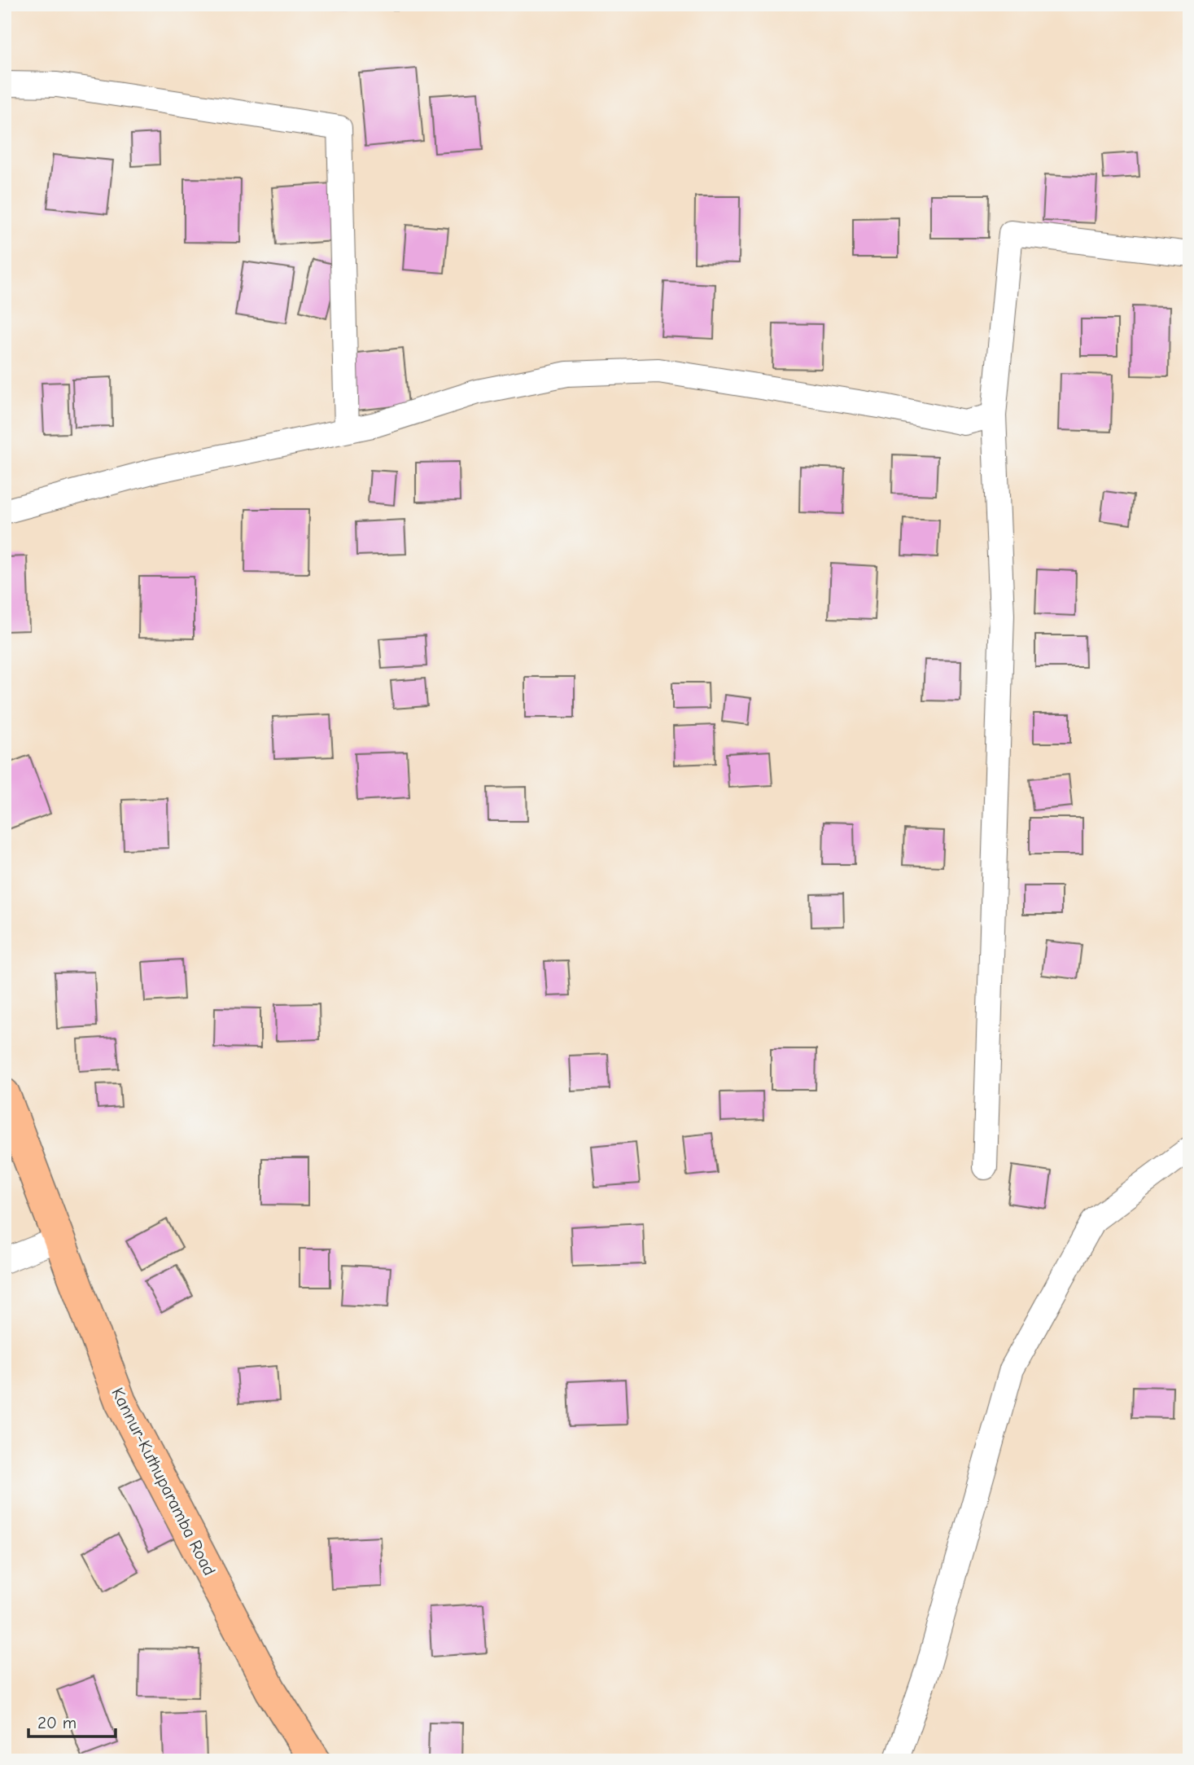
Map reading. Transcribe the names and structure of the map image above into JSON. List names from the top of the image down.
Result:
{
  "streets": {
    "main road": ["Kannur-Kuthuparamba Road"]
  },
  "scale_bar": "20 m"
}
